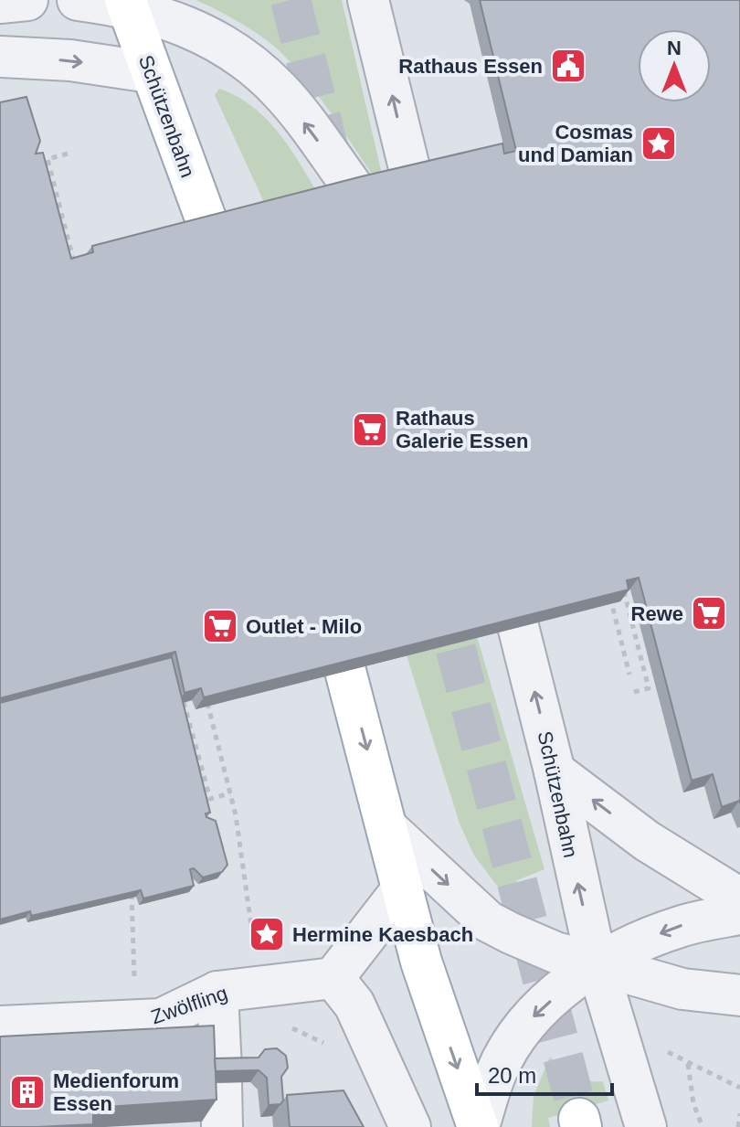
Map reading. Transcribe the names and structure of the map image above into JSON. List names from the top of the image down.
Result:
{
  "streets": {
    "main road": ["Schützenbahn"],
    "street": ["Zwölfling"]
  },
  "places": {
    "public building": ["Rathaus Essen"],
    "place": ["Cosmas und Damian", "Hermine Kaesbach"],
    "supermarket": ["Rathaus Galerie Essen", "Rewe", "Outlet - Milo"],
    "building": ["Medienforum Essen"]
  },
  "scale_bar": "20 m",
  "north": "top"
}
